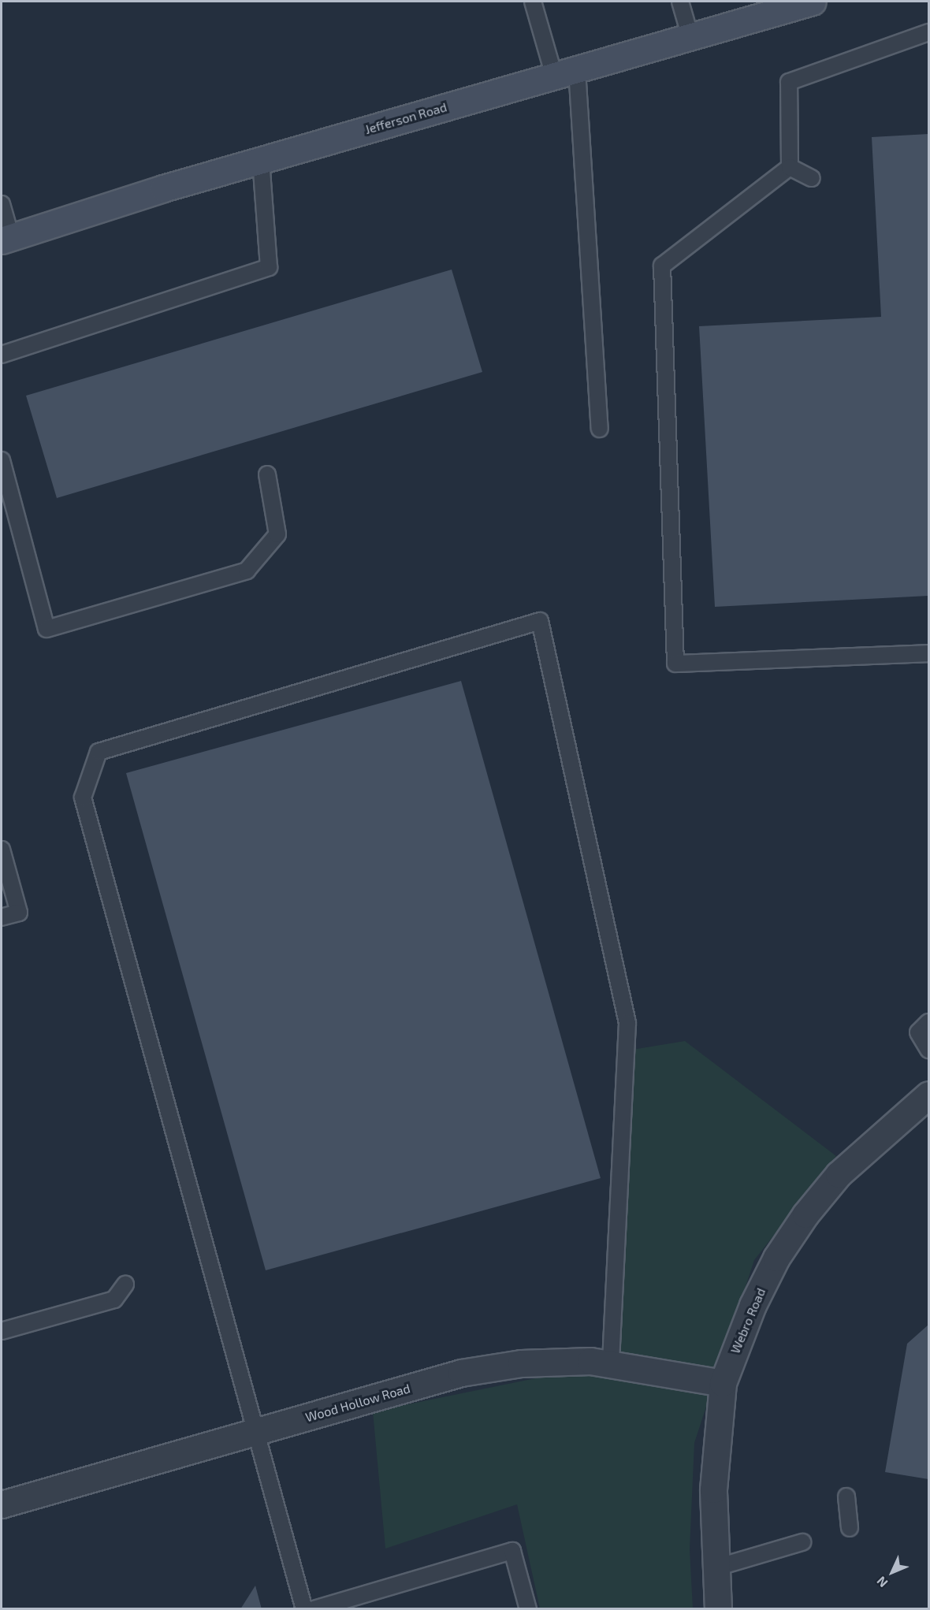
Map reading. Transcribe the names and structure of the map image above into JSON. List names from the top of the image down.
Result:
{
  "streets": {
    "main road": ["Jefferson Road"],
    "street": ["Webro Road", "Wood Hollow Road"]
  },
  "crossings": [
    ["Webro Road", "Wood Hollow Road"]
  ],
  "north": "bottom left"
}
